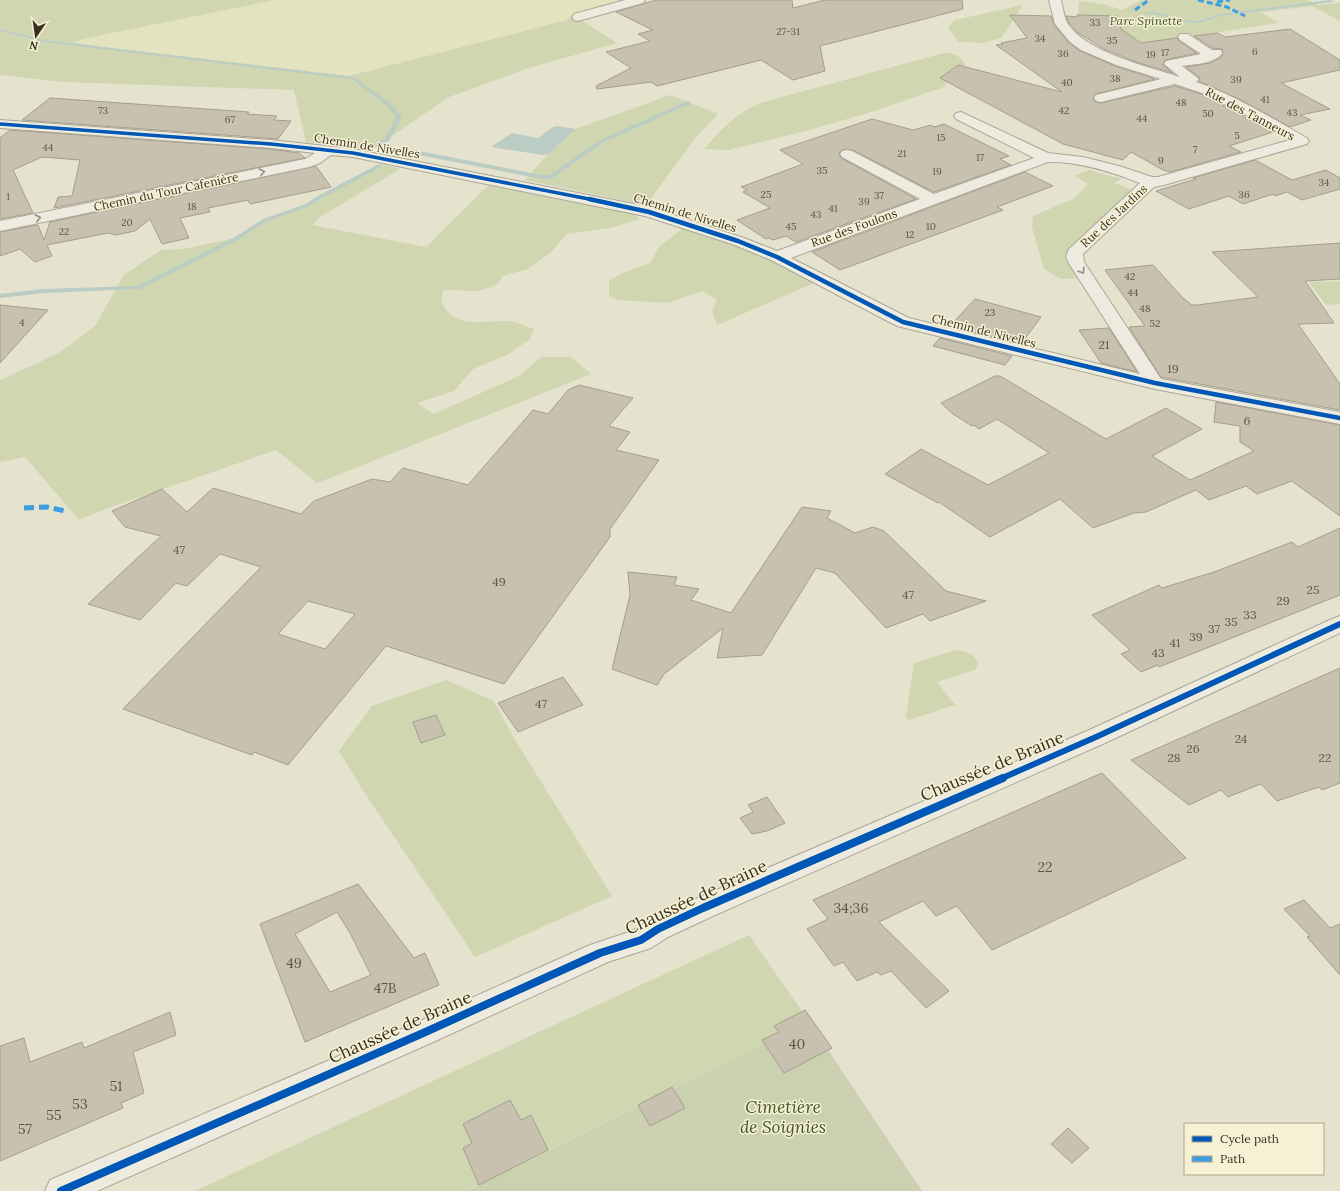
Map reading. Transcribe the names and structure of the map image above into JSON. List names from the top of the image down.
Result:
{
  "streets": {
    "street": [
      "Rue des Tanneurs",
      "Chemin de Nivelles",
      "Chemin du Tour Cafenière",
      "Rue des Jardins",
      "Rue des Foulons",
      "Chaussée de Braine"
    ]
  },
  "crossings": [
    ["Rue des Tanneurs", "Rue des Jardins"],
    ["Chemin de Nivelles", "Chemin du Tour Cafenière"],
    ["Chemin de Nivelles", "Rue des Jardins"],
    ["Chemin de Nivelles", "Rue des Foulons"],
    ["Rue des Jardins", "Rue des Foulons"]
  ],
  "one_way": ["Chemin du Tour Cafenière"],
  "parks": ["Parc Spinette", "Cimetière de Soignies"],
  "house_numbers": [
    "33",
    "27-31",
    "34",
    "35",
    "6",
    "17",
    "36",
    "19",
    "38",
    "39",
    "40",
    "41",
    "48",
    "73",
    "42",
    "43",
    "50",
    "44",
    "67",
    "5",
    "15",
    "44",
    "7",
    "21",
    "17",
    "9",
    "35",
    "19",
    "34",
    "25",
    "36",
    "37",
    "1",
    "39",
    "18",
    "41",
    "43",
    "20",
    "45",
    "10",
    "22",
    "12",
    "42",
    "44",
    "48",
    "23",
    "4",
    "52",
    "21",
    "19",
    "6",
    "47",
    "49",
    "25",
    "47",
    "29",
    "33",
    "35",
    "37",
    "39",
    "41",
    "43",
    "47",
    "24",
    "26",
    "28",
    "22",
    "22",
    "34;36",
    "49",
    "47B",
    "40",
    "51",
    "53",
    "55",
    "57"
  ],
  "legend": ["Cycle path", "Path"],
  "north": "bottom"
}
